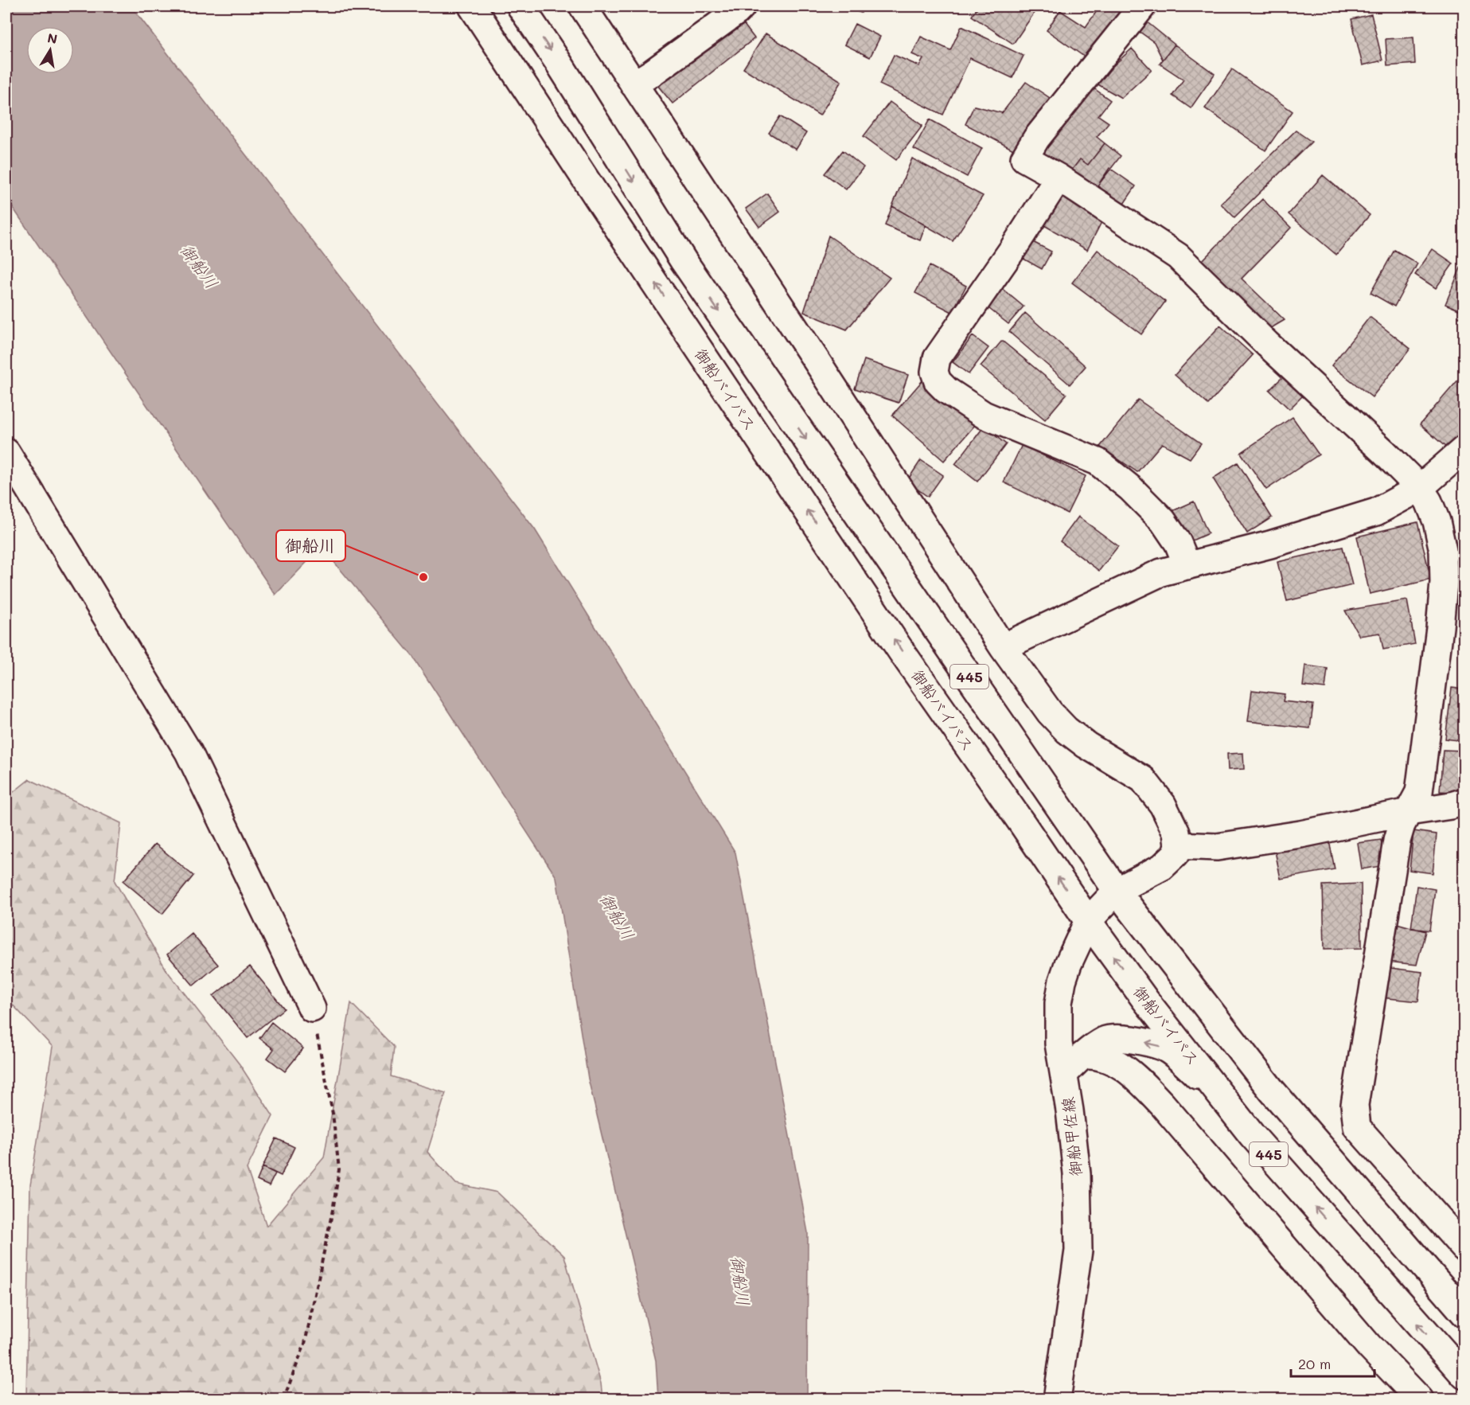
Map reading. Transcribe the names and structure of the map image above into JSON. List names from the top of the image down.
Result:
{
  "streets": {
    "main road": ["御船バイパス", "445", "御船甲佐線"]
  },
  "crossings": [
    ["御船バイパス", "御船甲佐線"],
    ["445", "御船甲佐線"]
  ],
  "water": ["御船川"],
  "places": ["御船川"],
  "scale_bar": "20 m",
  "north": "top"
}
